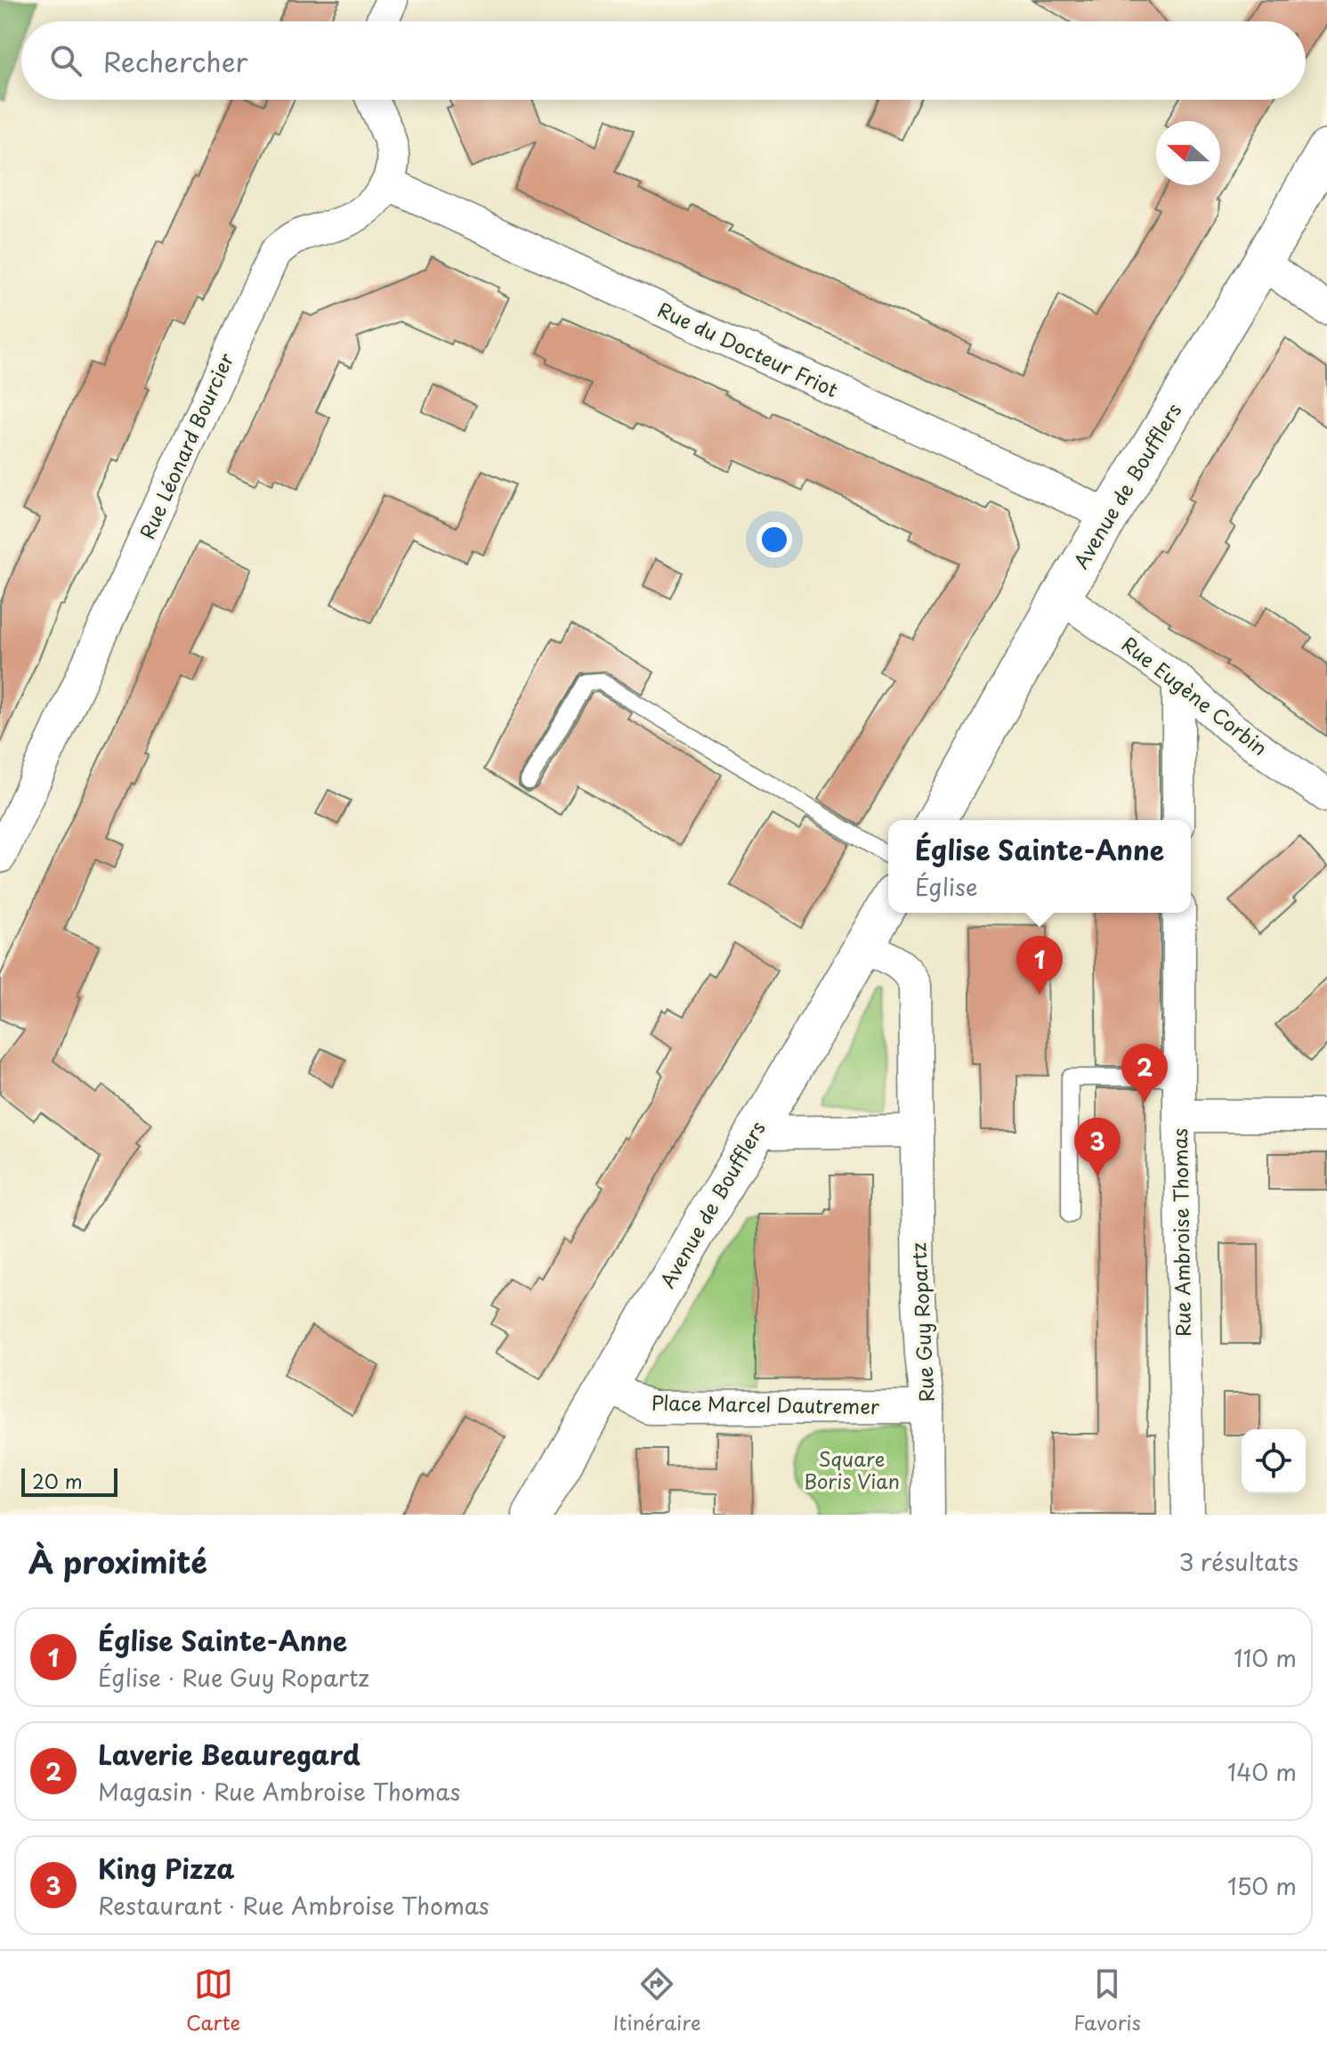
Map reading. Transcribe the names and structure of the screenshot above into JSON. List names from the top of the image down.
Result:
{
  "streets": {
    "street": [
      "Rue du Docteur Friot",
      "Rue Léonard Bourcier",
      "Avenue de Boufflers",
      "Rue Eugène Corbin",
      "Rue Ambroise Thomas",
      "Rue Guy Ropartz",
      "Place Marcel Dautremer"
    ]
  },
  "crossings": [
    ["Rue du Docteur Friot", "Rue Léonard Bourcier"],
    ["Rue du Docteur Friot", "Avenue de Boufflers"],
    ["Avenue de Boufflers", "Rue Eugène Corbin"],
    ["Avenue de Boufflers", "Rue Guy Ropartz"],
    ["Avenue de Boufflers", "Place Marcel Dautremer"],
    ["Rue Guy Ropartz", "Place Marcel Dautremer"]
  ],
  "parks": ["Square Boris Vian"],
  "scale_bar": "20 m",
  "north": "left",
  "page": {
    "search": "Rechercher",
    "popup": ["Église Sainte-Anne", "Église"],
    "pins": ["1", "2", "3"],
    "scale": "20 m",
    "heading": ["À proximité", "3 résultats"],
    "list": [
      {
        "mark": "1",
        "name": "Église Sainte-Anne",
        "note": "Église · Rue Guy Ropartz",
        "value": "110 m"
      },
      {
        "mark": "2",
        "name": "Laverie Beauregard",
        "note": "Magasin · Rue Ambroise Thomas",
        "value": "140 m"
      },
      {
        "mark": "3",
        "name": "King Pizza",
        "note": "Restaurant · Rue Ambroise Thomas",
        "value": "150 m"
      }
    ],
    "nav": ["Carte", "Itinéraire", "Favoris"]
  }
}
